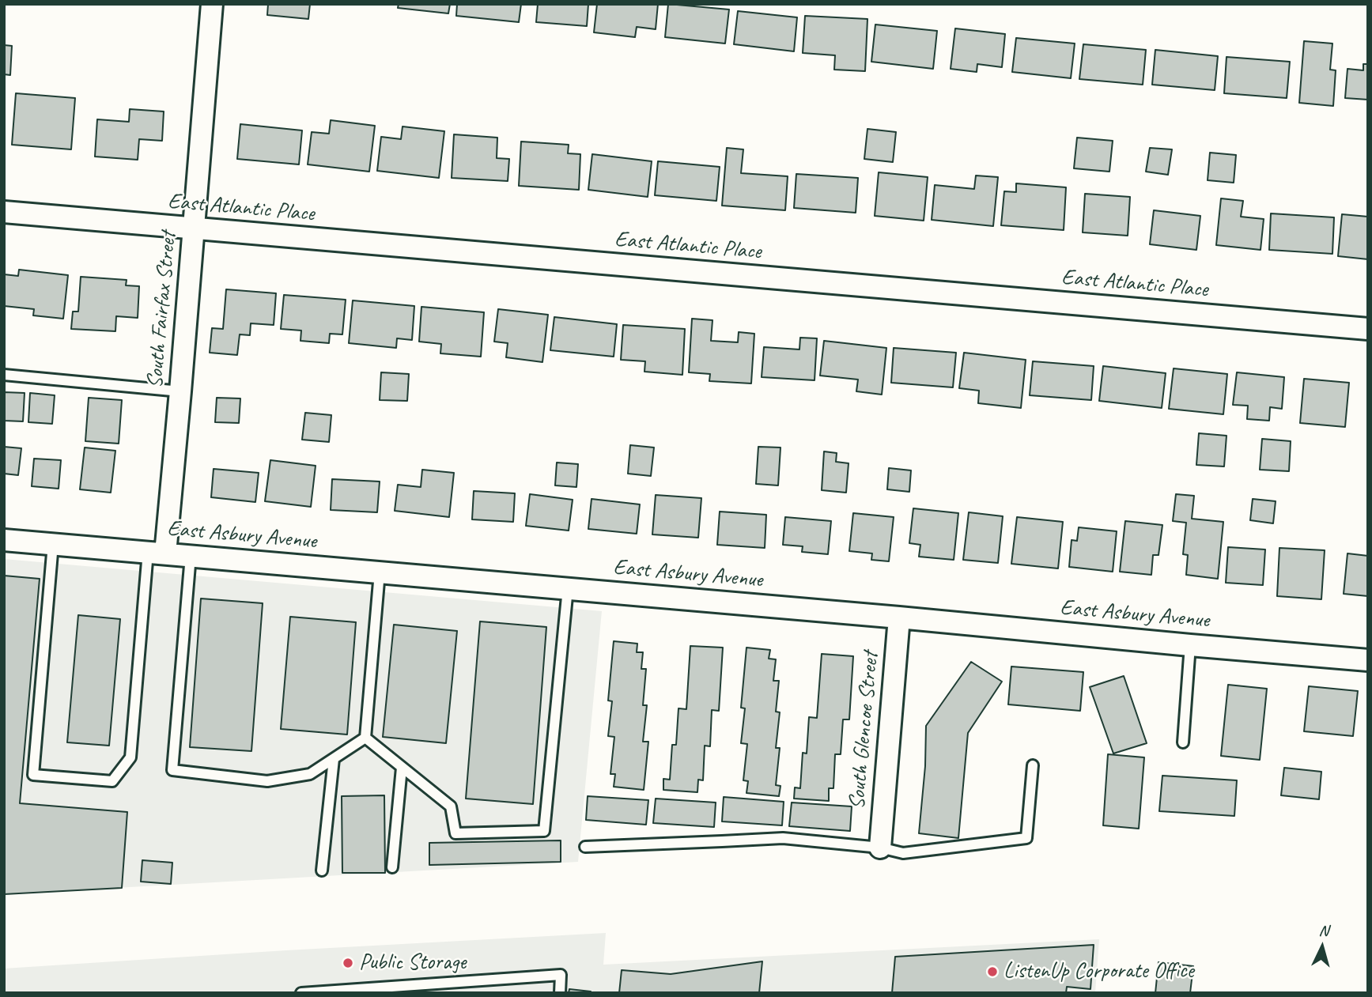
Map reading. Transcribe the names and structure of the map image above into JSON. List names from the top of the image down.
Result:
{
  "streets": {
    "street": [
      "East Atlantic Place",
      "South Fairfax Street",
      "East Asbury Avenue",
      "South Glencoe Street"
    ]
  },
  "crossings": [
    ["East Atlantic Place", "South Fairfax Street"],
    ["South Fairfax Street", "East Asbury Avenue"],
    ["East Asbury Avenue", "South Glencoe Street"]
  ],
  "places": ["Public Storage", "ListenUp Corporate Office"],
  "north": "top"
}
